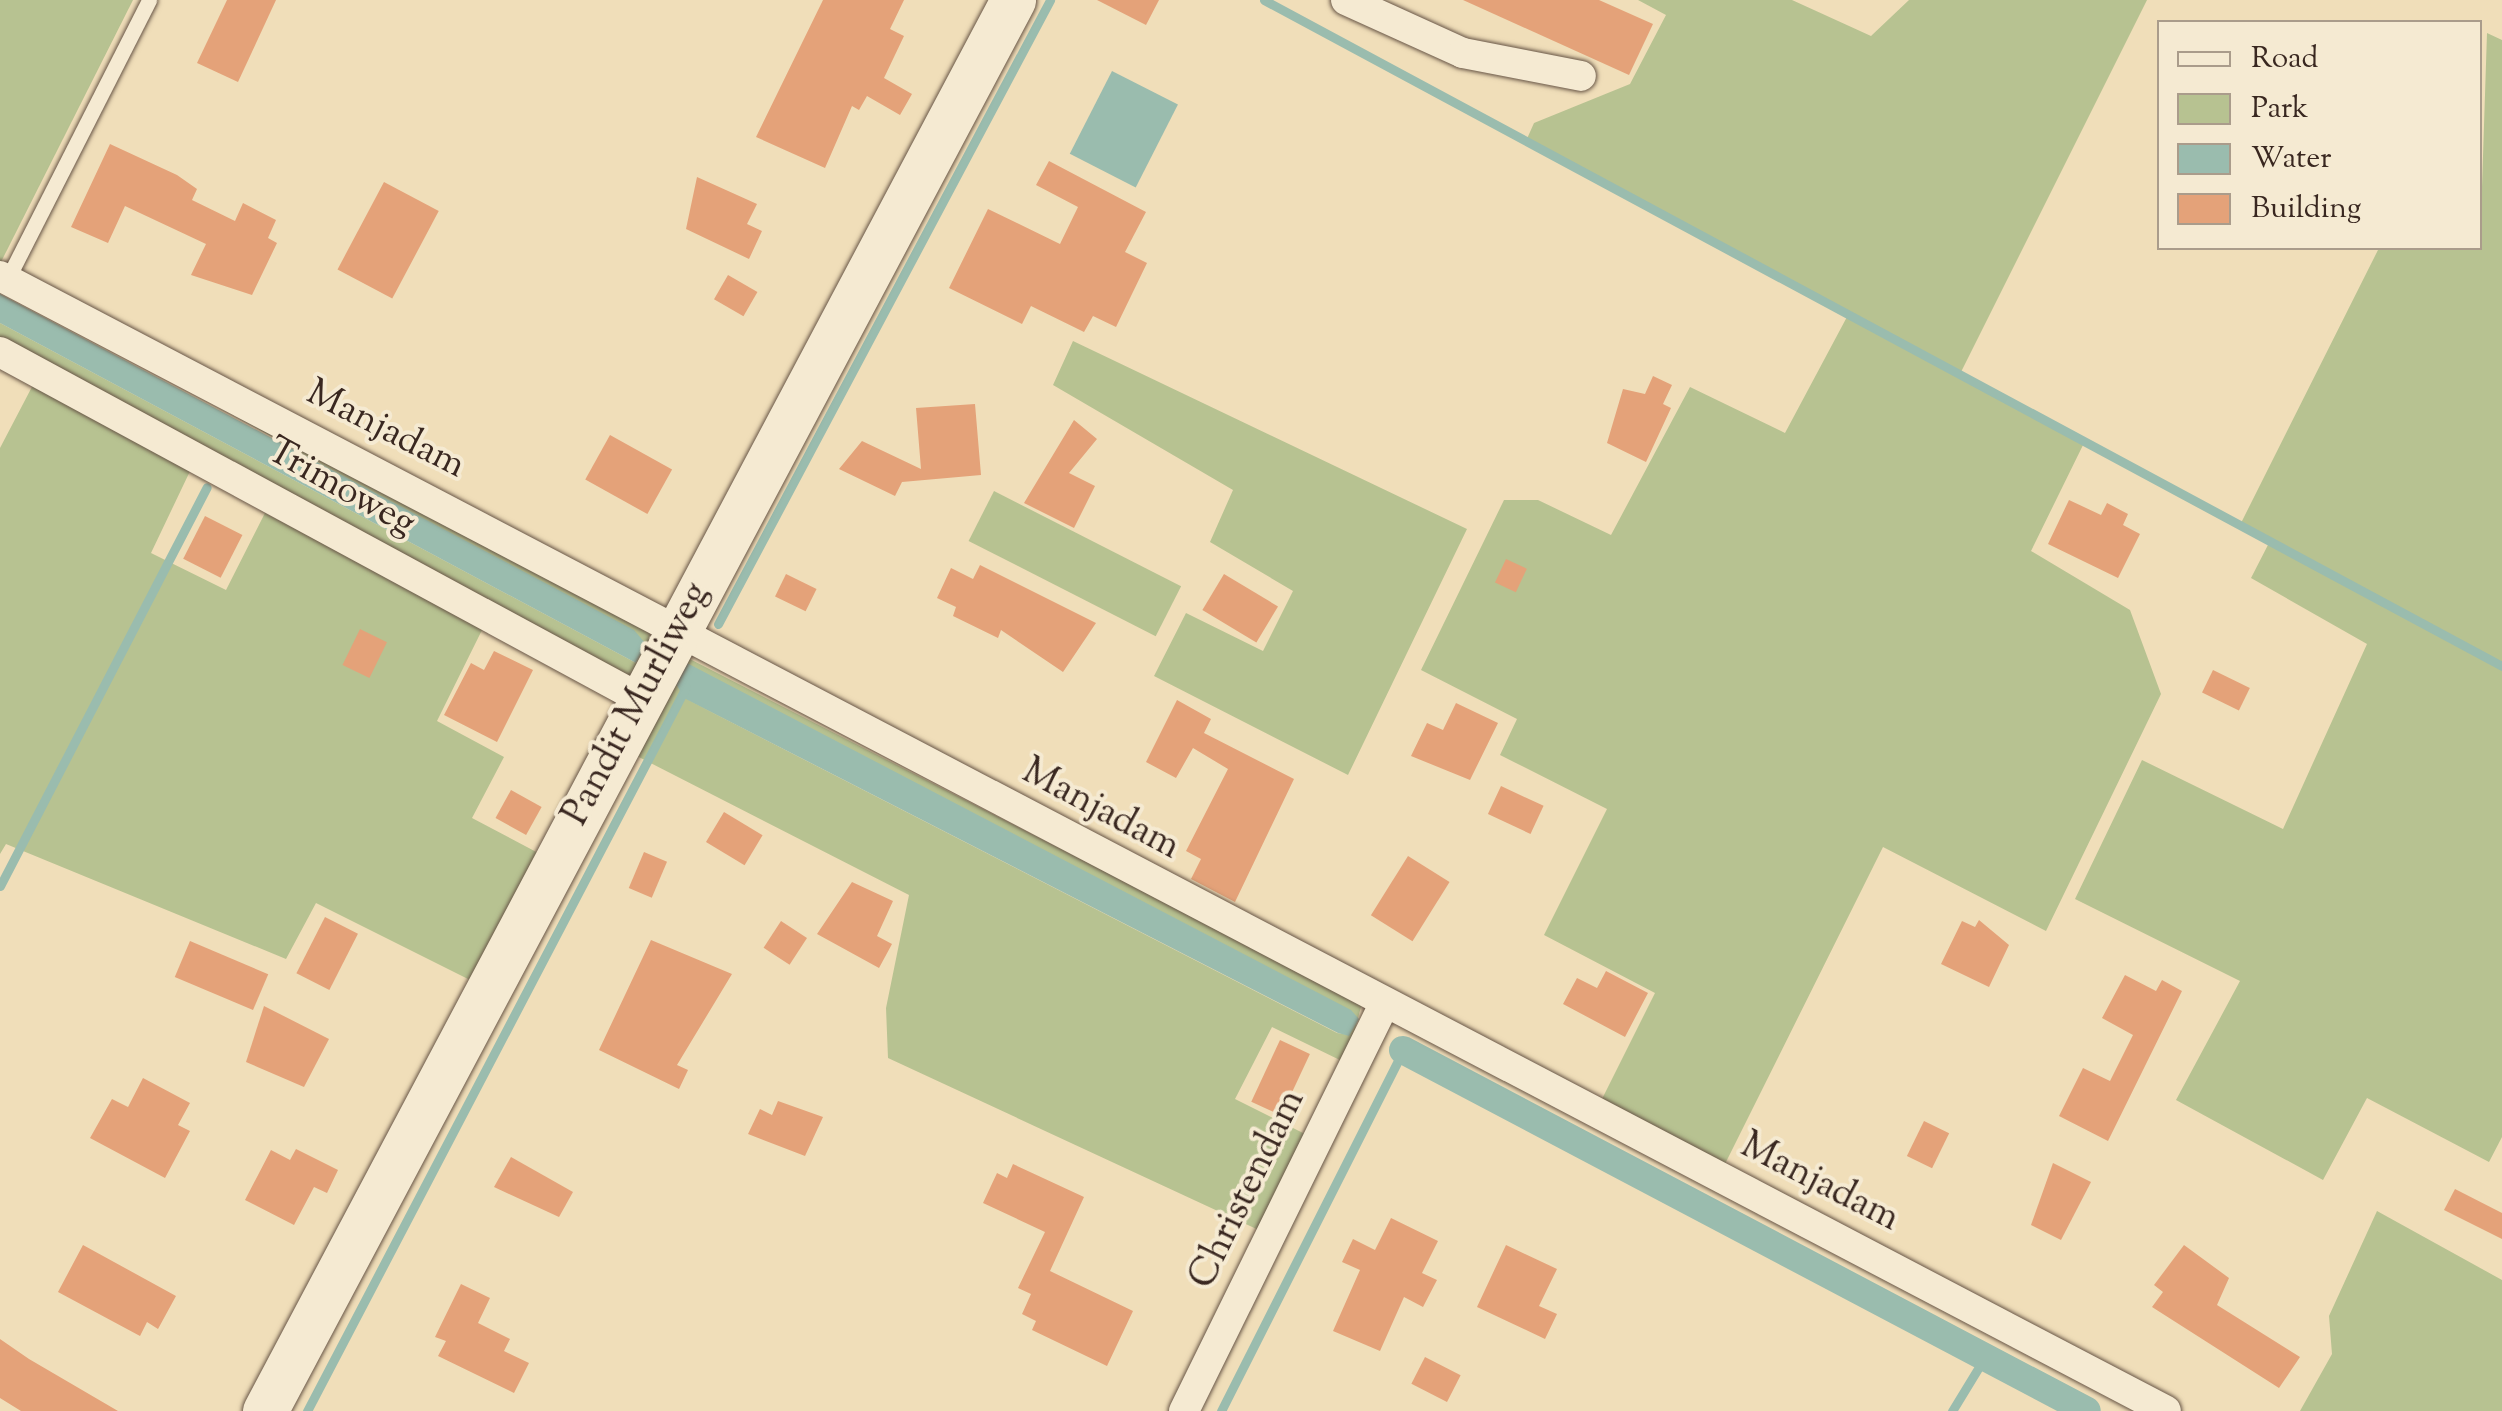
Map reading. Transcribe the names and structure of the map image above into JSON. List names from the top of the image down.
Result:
{
  "streets": {
    "street": [
      "Manjadam",
      "Trimoweg",
      "Pandit Murliweg",
      "Christendam"
    ]
  },
  "crossings": [
    ["Manjadam", "Pandit Murliweg"],
    ["Manjadam", "Christendam"],
    ["Trimoweg", "Pandit Murliweg"]
  ],
  "legend": [
    "Road",
    "Park",
    "Water",
    "Building"
  ]
}
